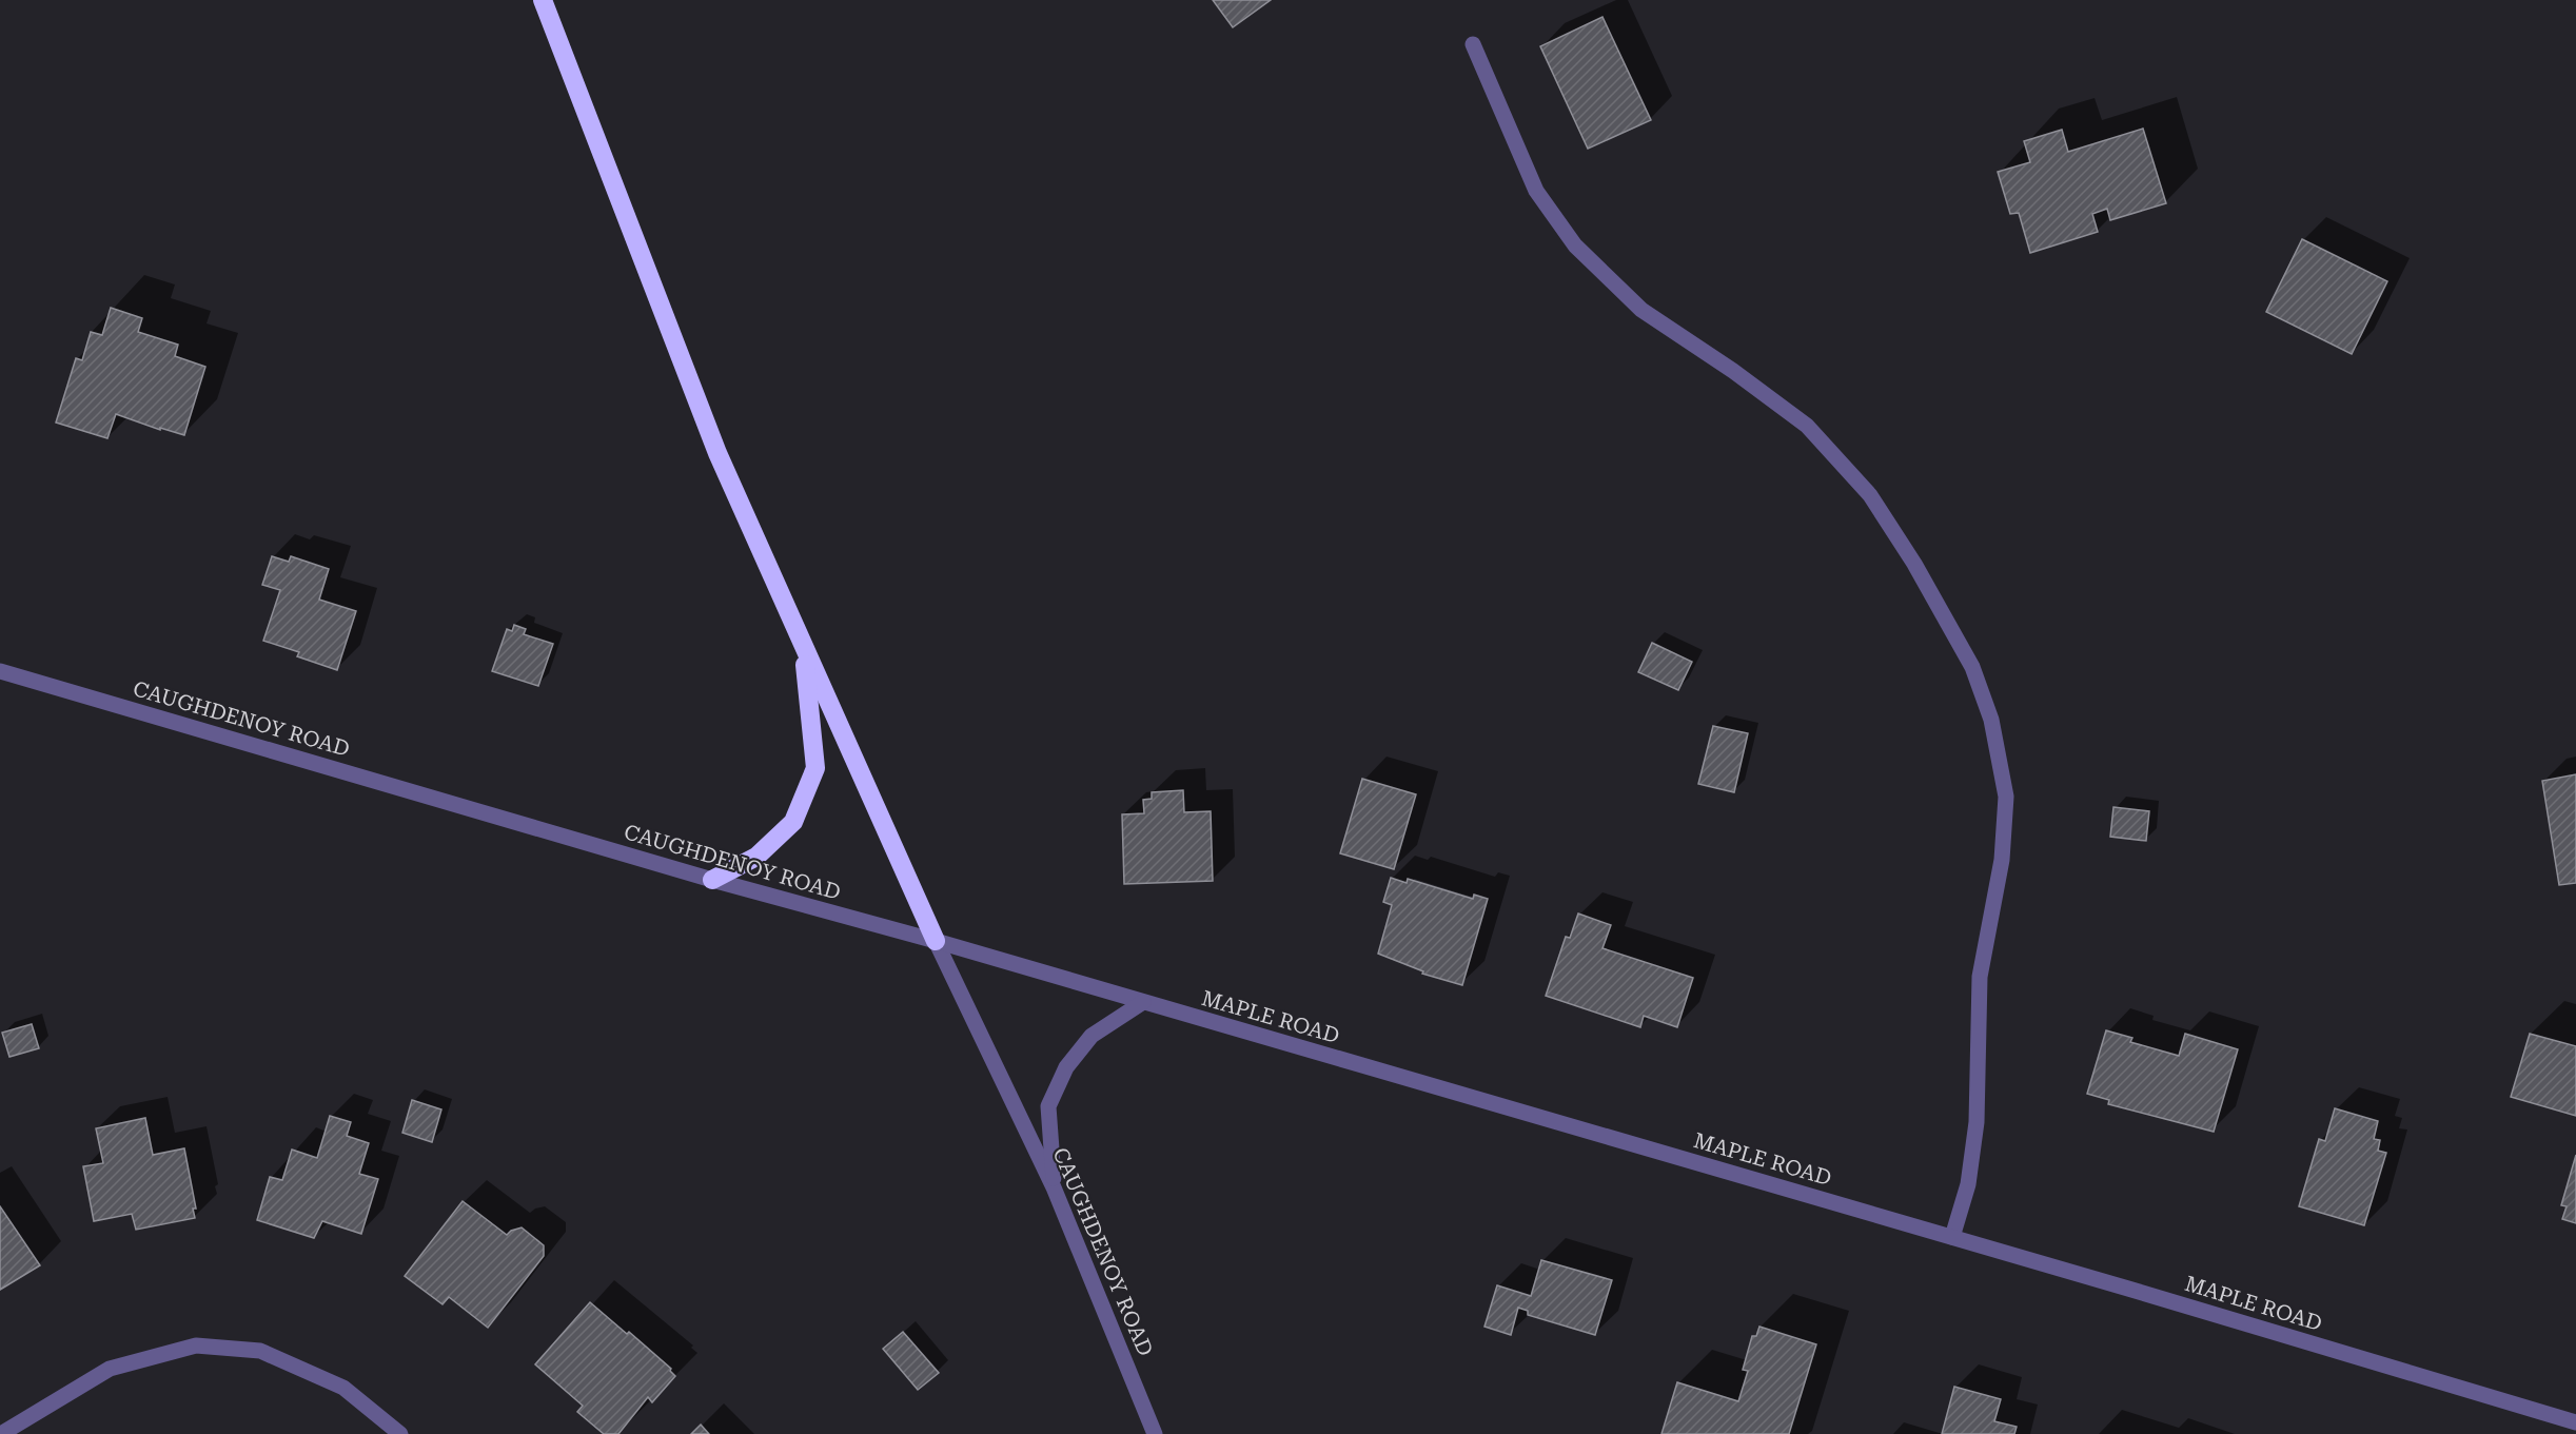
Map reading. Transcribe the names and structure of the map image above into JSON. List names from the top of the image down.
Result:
{
  "streets": {
    "street": ["CAUGHDENOY ROAD", "MAPLE ROAD"]
  },
  "crossings": [
    ["CAUGHDENOY ROAD", "MAPLE ROAD"]
  ]
}
